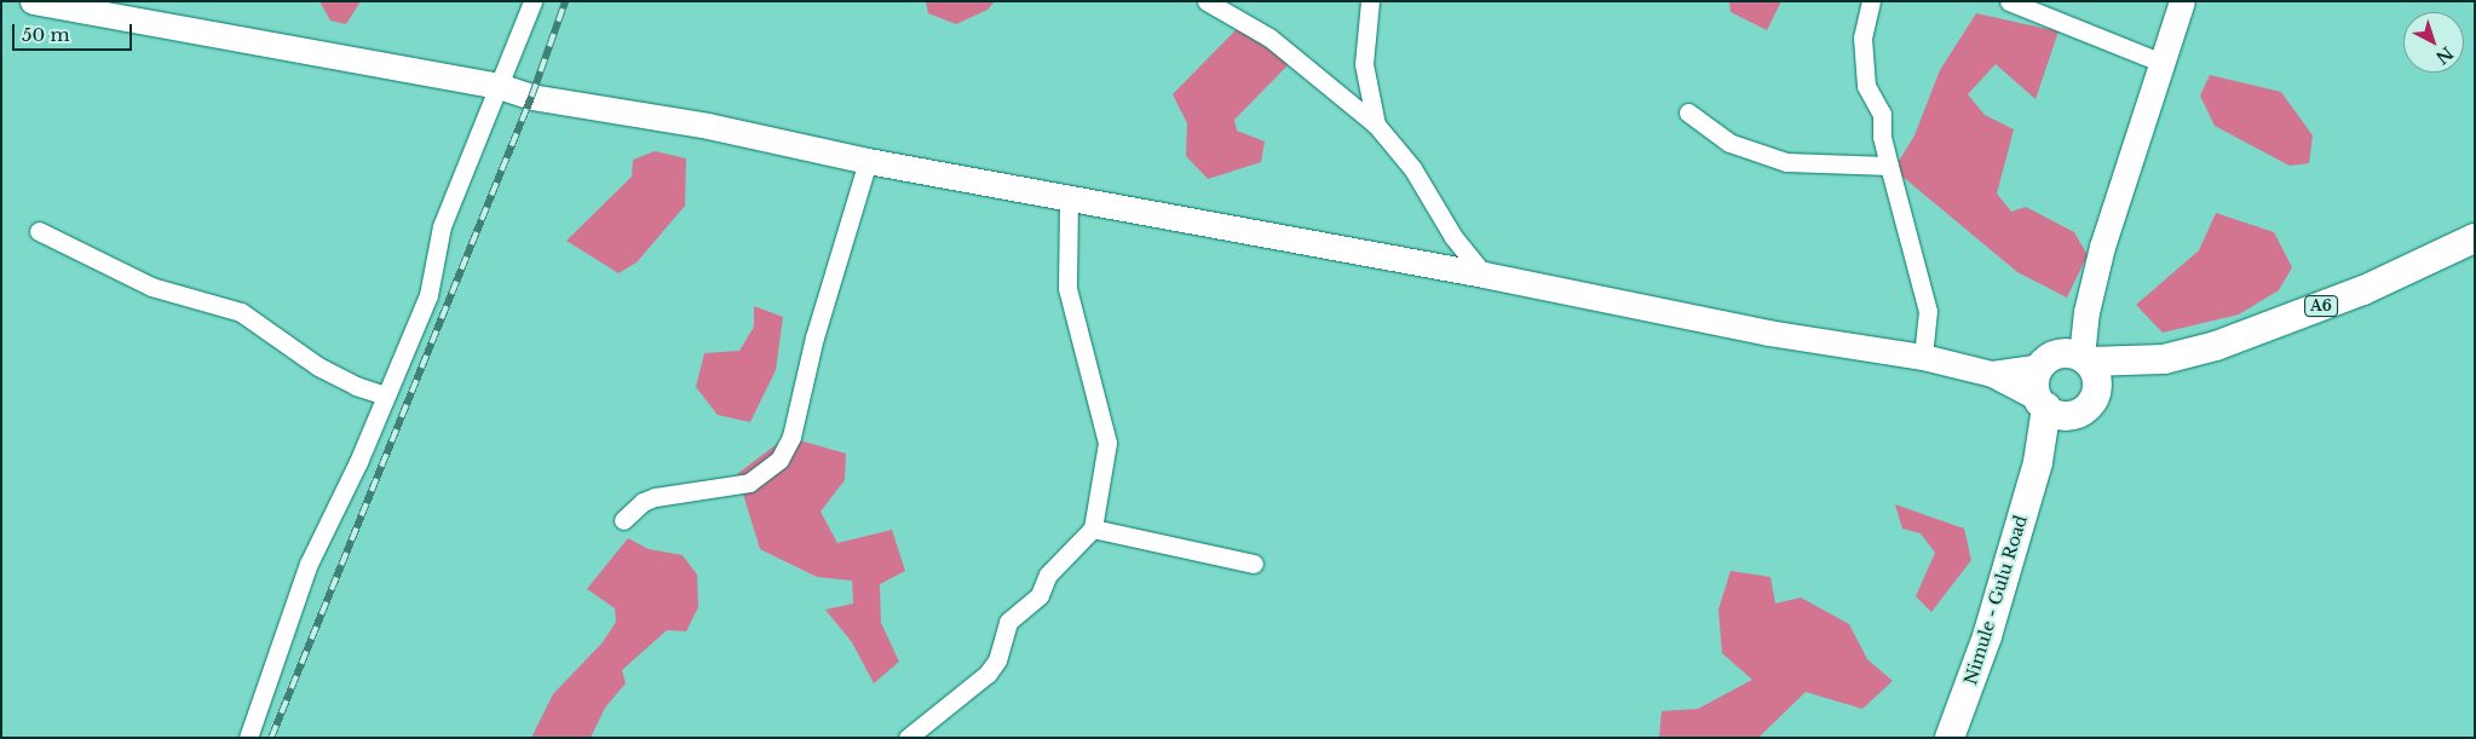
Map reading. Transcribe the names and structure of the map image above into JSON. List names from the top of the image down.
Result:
{
  "streets": {
    "main road": ["A6", "Nimule - Gulu Road"]
  },
  "crossings": [
    ["A6", "Nimule - Gulu Road"]
  ],
  "scale_bar": "50 m",
  "north": "bottom right"
}
